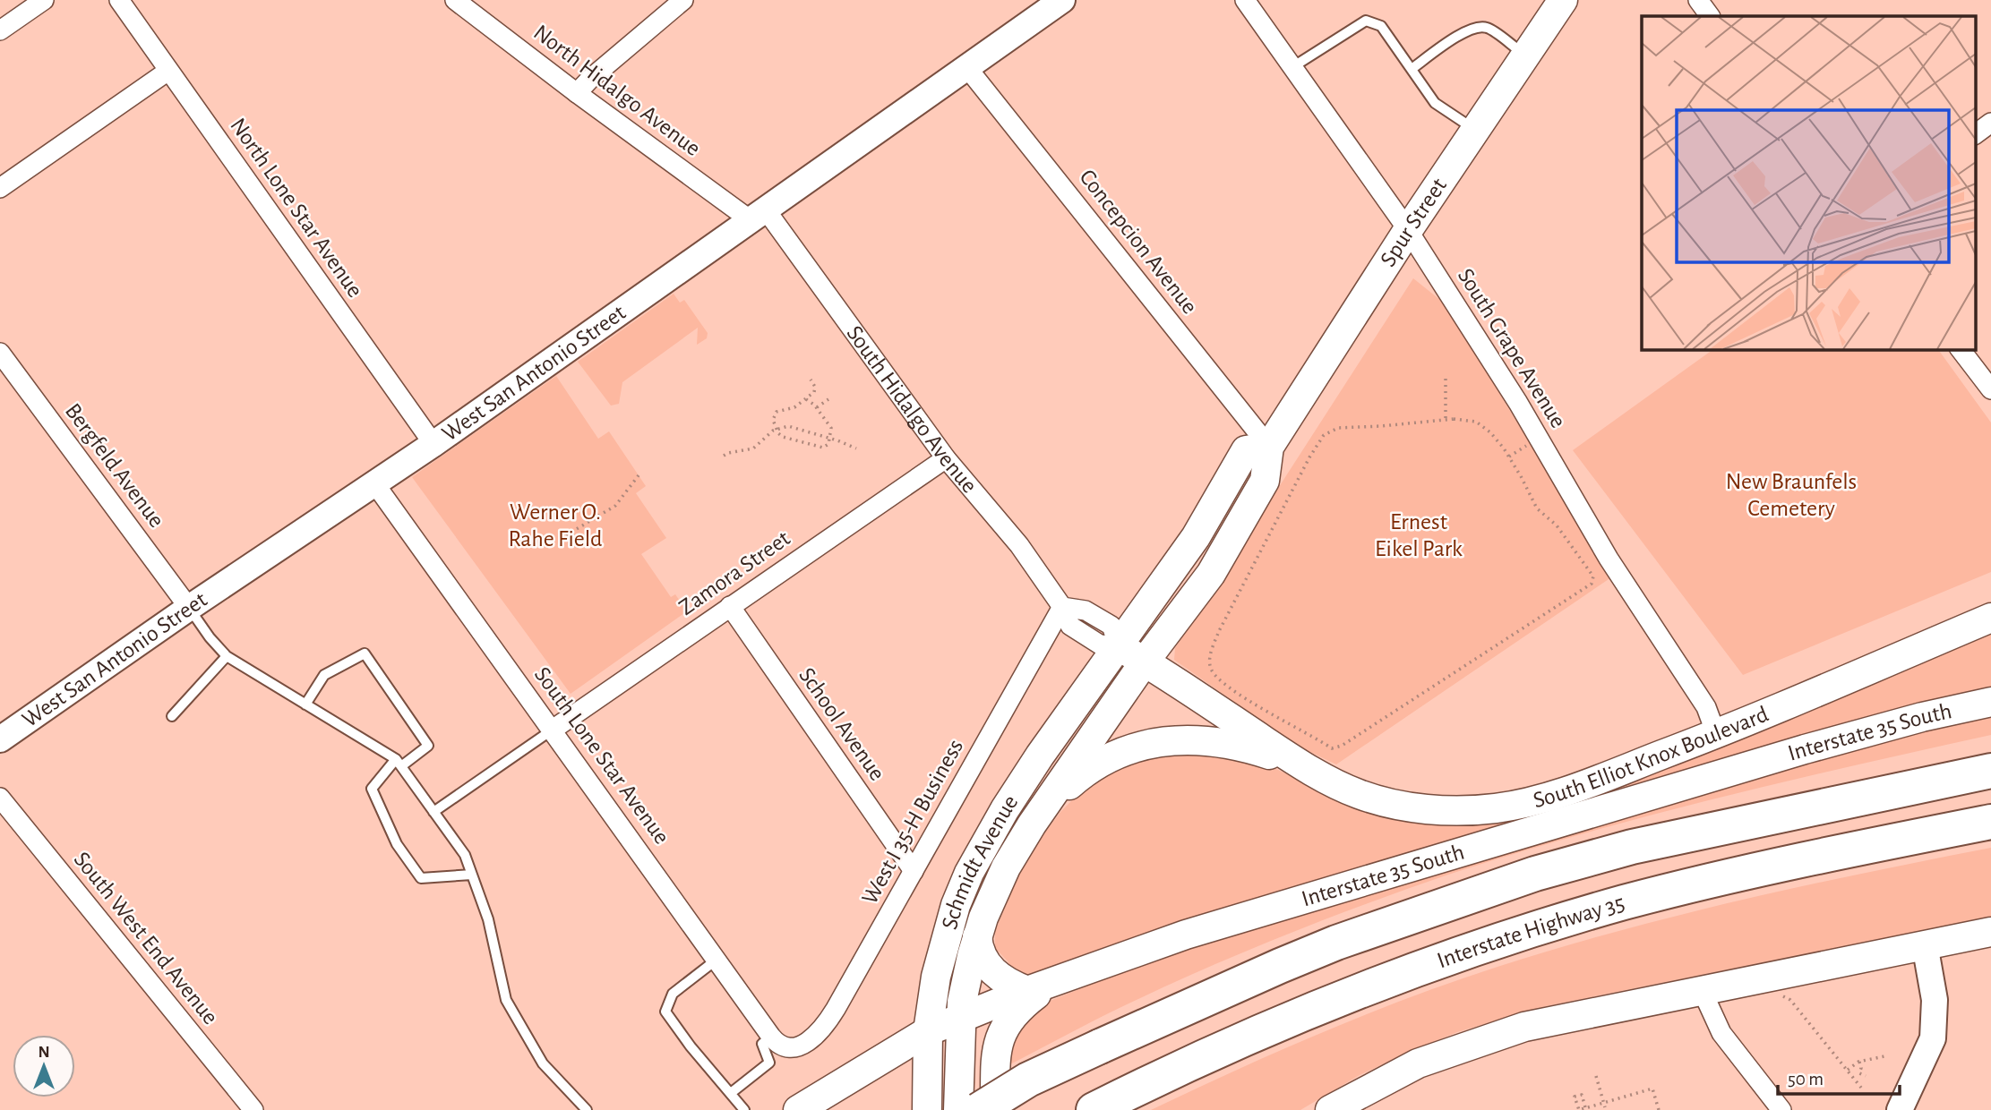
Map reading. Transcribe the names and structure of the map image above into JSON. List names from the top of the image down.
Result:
{
  "streets": {
    "highway": ["Interstate Highway 35"],
    "main road": [
      "Spur Street",
      "South Hidalgo Avenue",
      "Interstate 35 South",
      "South Elliot Knox Boulevard",
      "Schmidt Avenue"
    ],
    "street": [
      "North Hidalgo Avenue",
      "North Lone Star Avenue",
      "Concepcion Avenue",
      "South Grape Avenue",
      "West San Antonio Street",
      "Bergfeld Avenue",
      "Zamora Street",
      "School Avenue",
      "South Lone Star Avenue",
      "West I 35-H Business",
      "South West End Avenue"
    ]
  },
  "crossings": [
    ["North Hidalgo Avenue", "West San Antonio Street"],
    ["North Hidalgo Avenue", "South Hidalgo Avenue"],
    ["North Lone Star Avenue", "West San Antonio Street"],
    ["Spur Street", "Concepcion Avenue"],
    ["Spur Street", "South Grape Avenue"],
    ["Spur Street", "South Hidalgo Avenue"],
    ["Spur Street", "Schmidt Avenue"],
    ["Concepcion Avenue", "West San Antonio Street"],
    ["South Grape Avenue", "South Elliot Knox Boulevard"],
    ["West San Antonio Street", "South Hidalgo Avenue"],
    ["West San Antonio Street", "Bergfeld Avenue"],
    ["West San Antonio Street", "South Lone Star Avenue"],
    ["South Hidalgo Avenue", "Zamora Street"],
    ["South Hidalgo Avenue", "South Elliot Knox Boulevard"],
    ["South Hidalgo Avenue", "West I 35-H Business"],
    ["South Hidalgo Avenue", "Schmidt Avenue"],
    ["Zamora Street", "School Avenue"],
    ["Zamora Street", "South Lone Star Avenue"],
    ["School Avenue", "West I 35-H Business"],
    ["Interstate 35 South", "Schmidt Avenue"],
    ["South Lone Star Avenue", "West I 35-H Business"]
  ],
  "parks": ["New Braunfels Cemetery", "Werner O. Rahe Field", "Ernest Eikel Park"],
  "scale_bar": "50 m",
  "north": "top"
}
